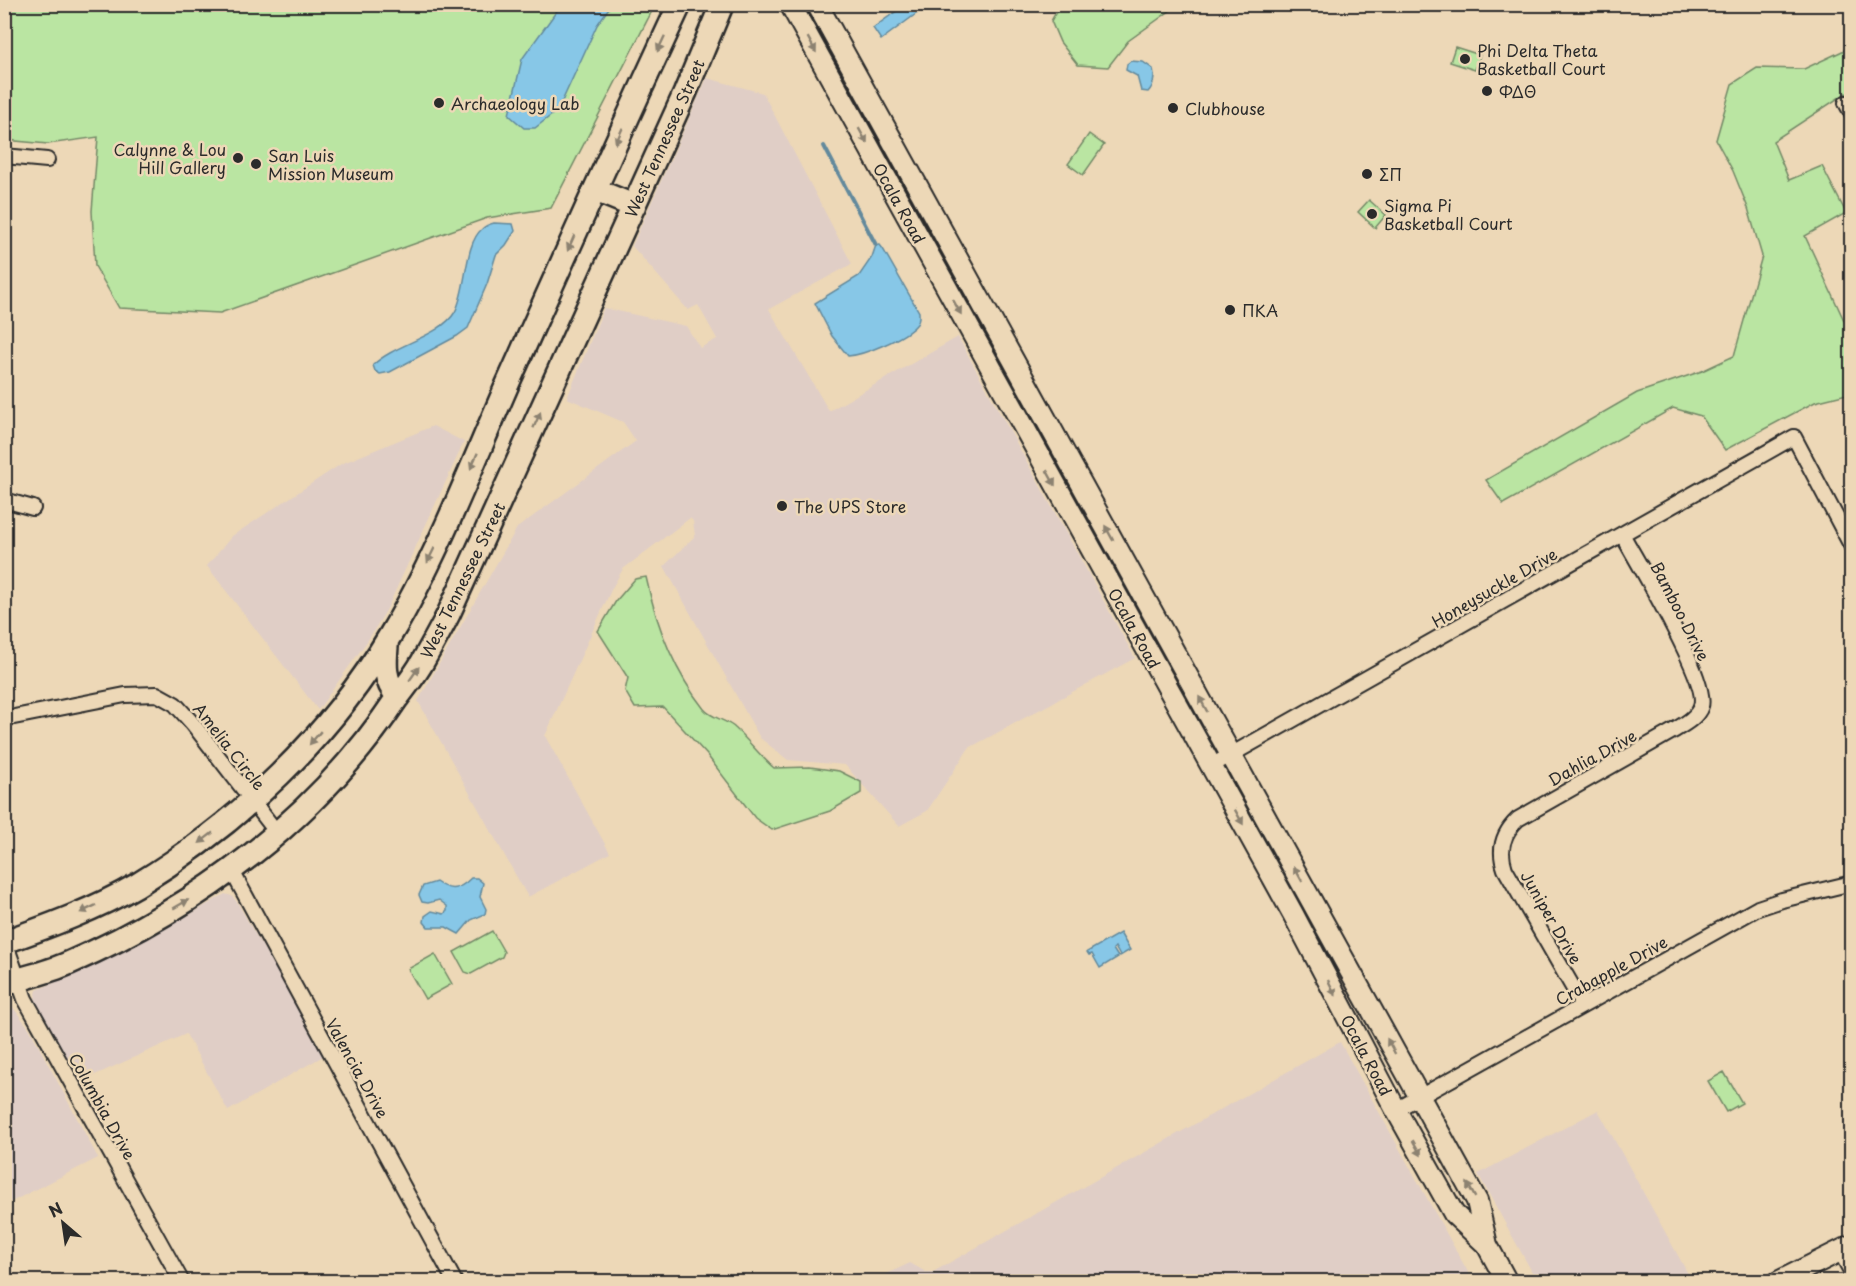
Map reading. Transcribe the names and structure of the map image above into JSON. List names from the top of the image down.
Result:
{
  "streets": {
    "main road": ["West Tennessee Street", "Ocala Road"],
    "street": [
      "Honeysuckle Drive",
      "Bamboo Drive",
      "Amelia Circle",
      "Dahlia Drive",
      "Juniper Drive",
      "Crabapple Drive",
      "Valencia Drive",
      "Columbia Drive"
    ]
  },
  "crossings": [
    ["West Tennessee Street", "Amelia Circle"],
    ["West Tennessee Street", "Valencia Drive"],
    ["West Tennessee Street", "Columbia Drive"],
    ["Ocala Road", "Honeysuckle Drive"],
    ["Ocala Road", "Crabapple Drive"],
    ["Honeysuckle Drive", "Bamboo Drive"],
    ["Bamboo Drive", "Dahlia Drive"],
    ["Dahlia Drive", "Juniper Drive"],
    ["Juniper Drive", "Crabapple Drive"]
  ],
  "places": [
    "Phi Delta Theta Basketball Court",
    "ΦΔΘ",
    "Archaeology Lab",
    "Clubhouse",
    "Calynne & Lou Hill Gallery",
    "San Luis Mission Museum",
    "ΣΠ",
    "Sigma Pi Basketball Court",
    "ΠΚΑ",
    "The UPS Store"
  ],
  "north": "top left"
}
